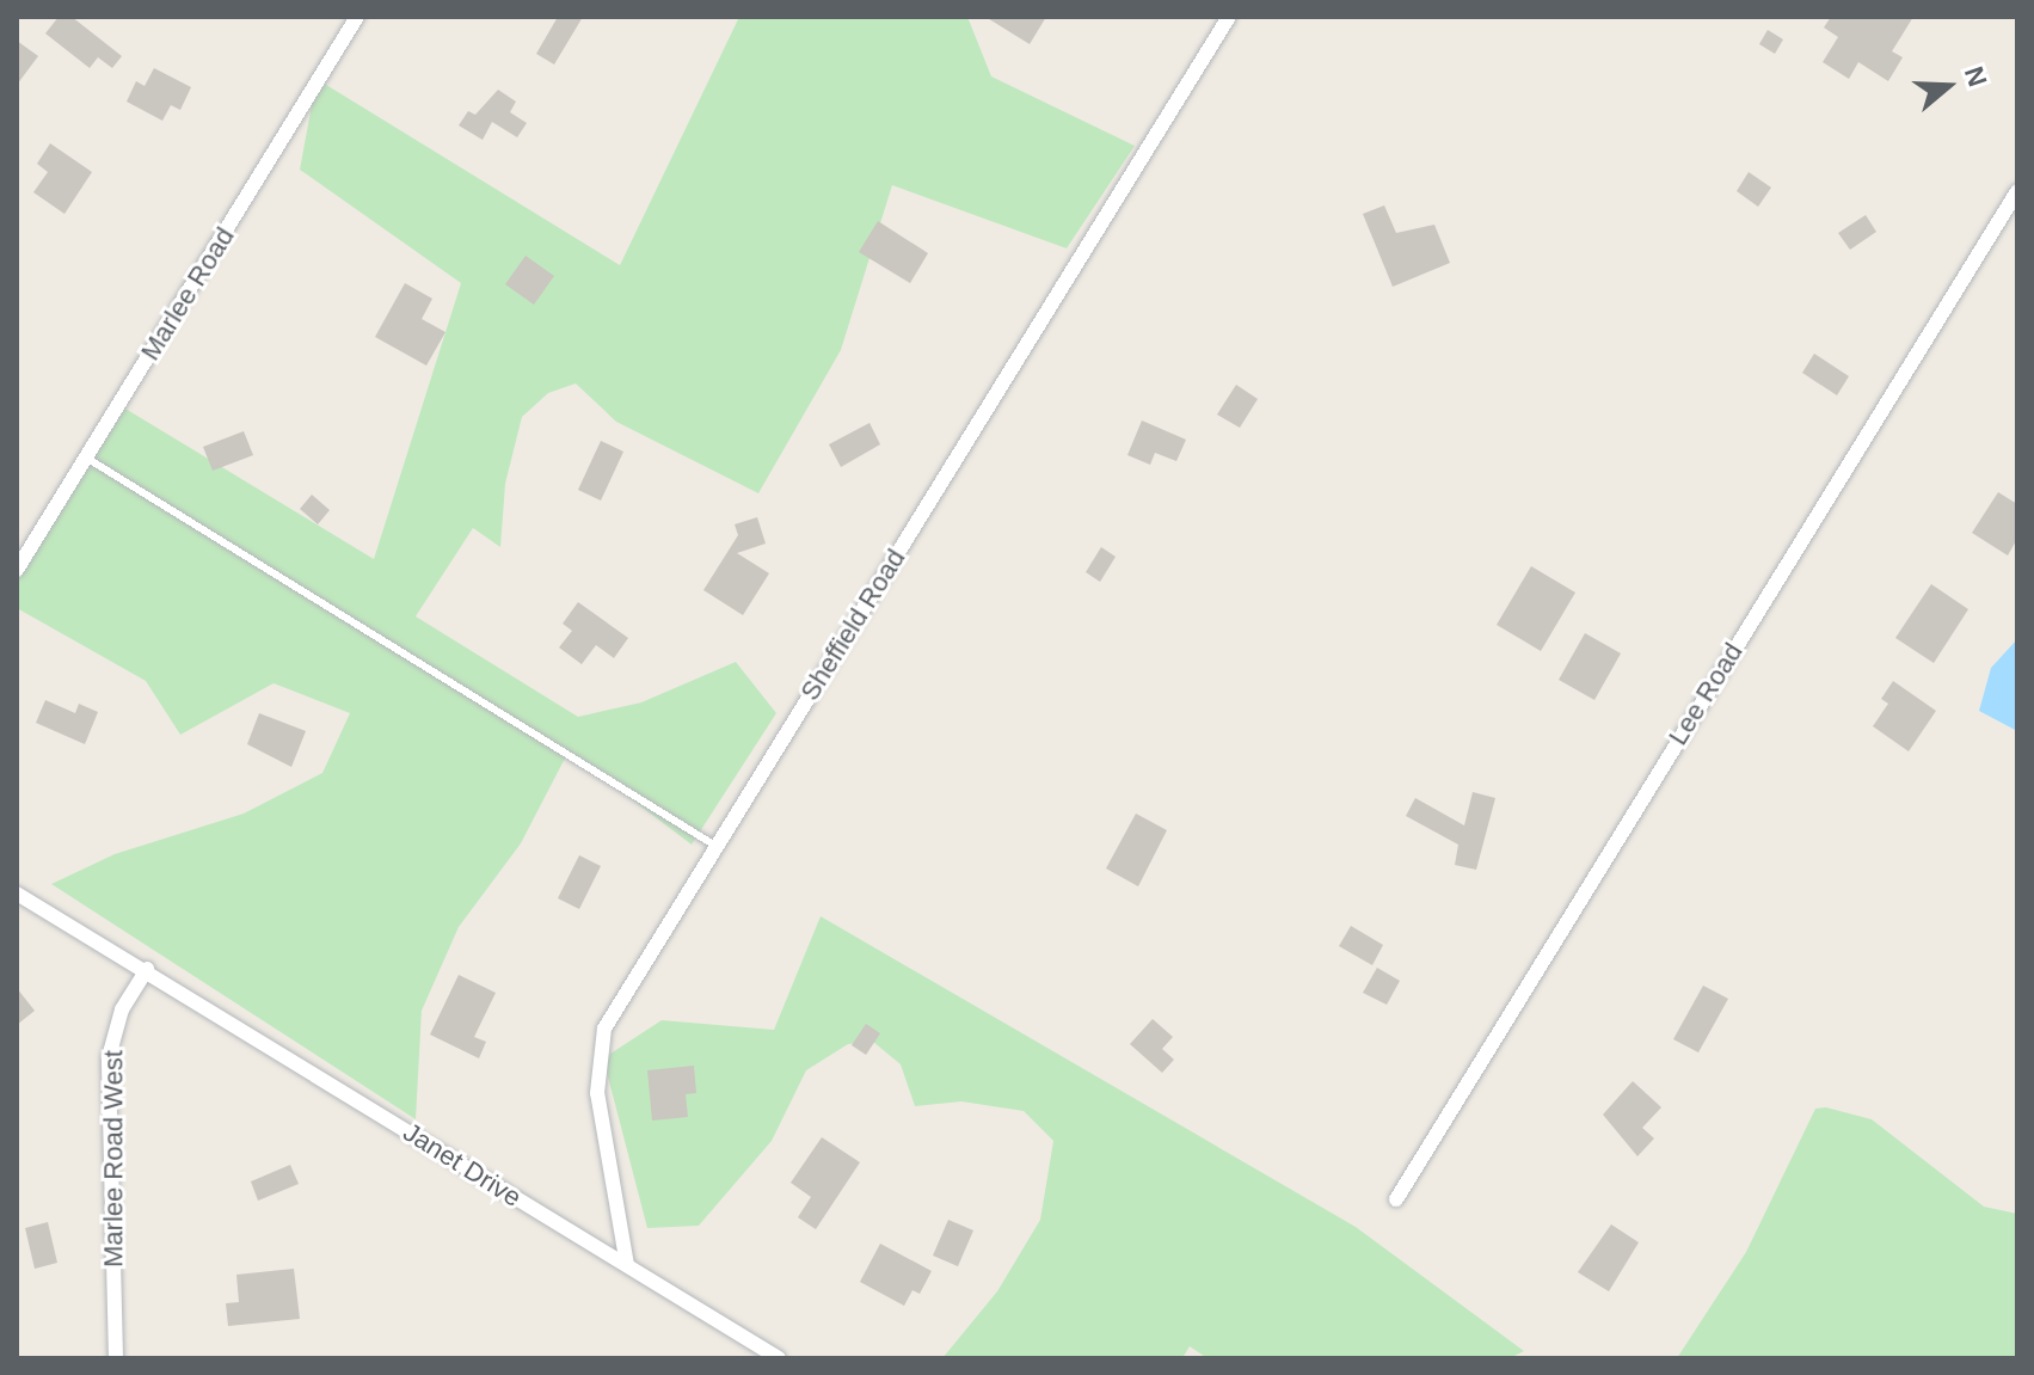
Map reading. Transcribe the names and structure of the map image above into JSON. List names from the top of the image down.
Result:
{
  "streets": {
    "street": [
      "Marlee Road",
      "Sheffield Road",
      "Lee Road",
      "Marlee Road West",
      "Janet Drive"
    ]
  },
  "crossings": [
    ["Sheffield Road", "Janet Drive"],
    ["Marlee Road West", "Janet Drive"]
  ],
  "north": "right"
}
